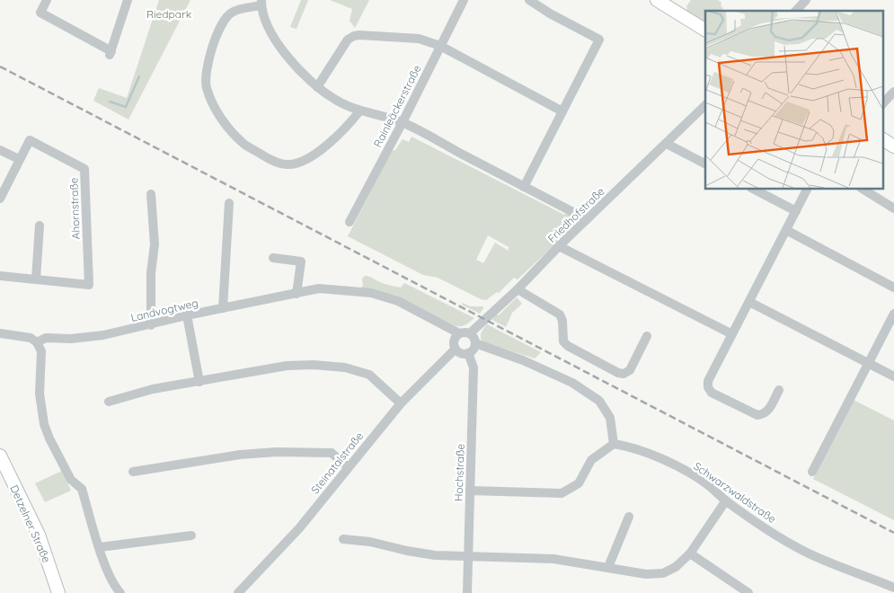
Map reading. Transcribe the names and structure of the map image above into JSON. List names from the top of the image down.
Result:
{
  "streets": {
    "street": [
      "Rainleäckerstraße",
      "Ahornstraße",
      "Friedhofstraße",
      "Landvogtweg",
      "Steinatalstraße",
      "Hochstraße",
      "Schwarzwaldstraße",
      "Detzelner Straße"
    ]
  },
  "crossings": [
    ["Friedhofstraße", "Landvogtweg"],
    ["Friedhofstraße", "Steinatalstraße"],
    ["Friedhofstraße", "Hochstraße"],
    ["Landvogtweg", "Steinatalstraße"],
    ["Landvogtweg", "Hochstraße"],
    ["Steinatalstraße", "Hochstraße"]
  ],
  "parks": ["Riedpark"]
}
